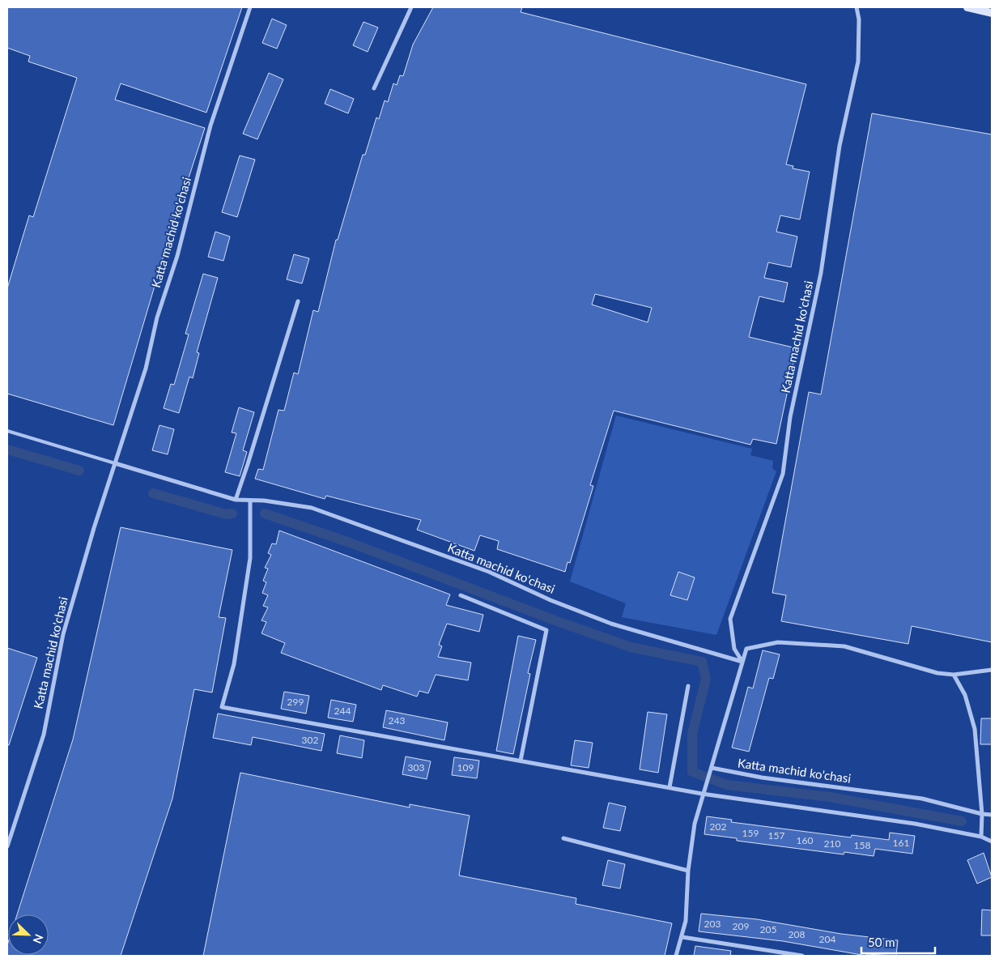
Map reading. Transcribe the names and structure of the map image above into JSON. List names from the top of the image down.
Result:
{
  "streets": {
    "street": ["Katta machid ko'chasi"]
  },
  "house_numbers": [
    "299",
    "244",
    "243",
    "302",
    "303",
    "109",
    "202",
    "159",
    "157",
    "160",
    "161",
    "210",
    "158",
    "203",
    "209",
    "205",
    "208",
    "204"
  ],
  "scale_bar": "50 m",
  "north": "bottom right"
}
